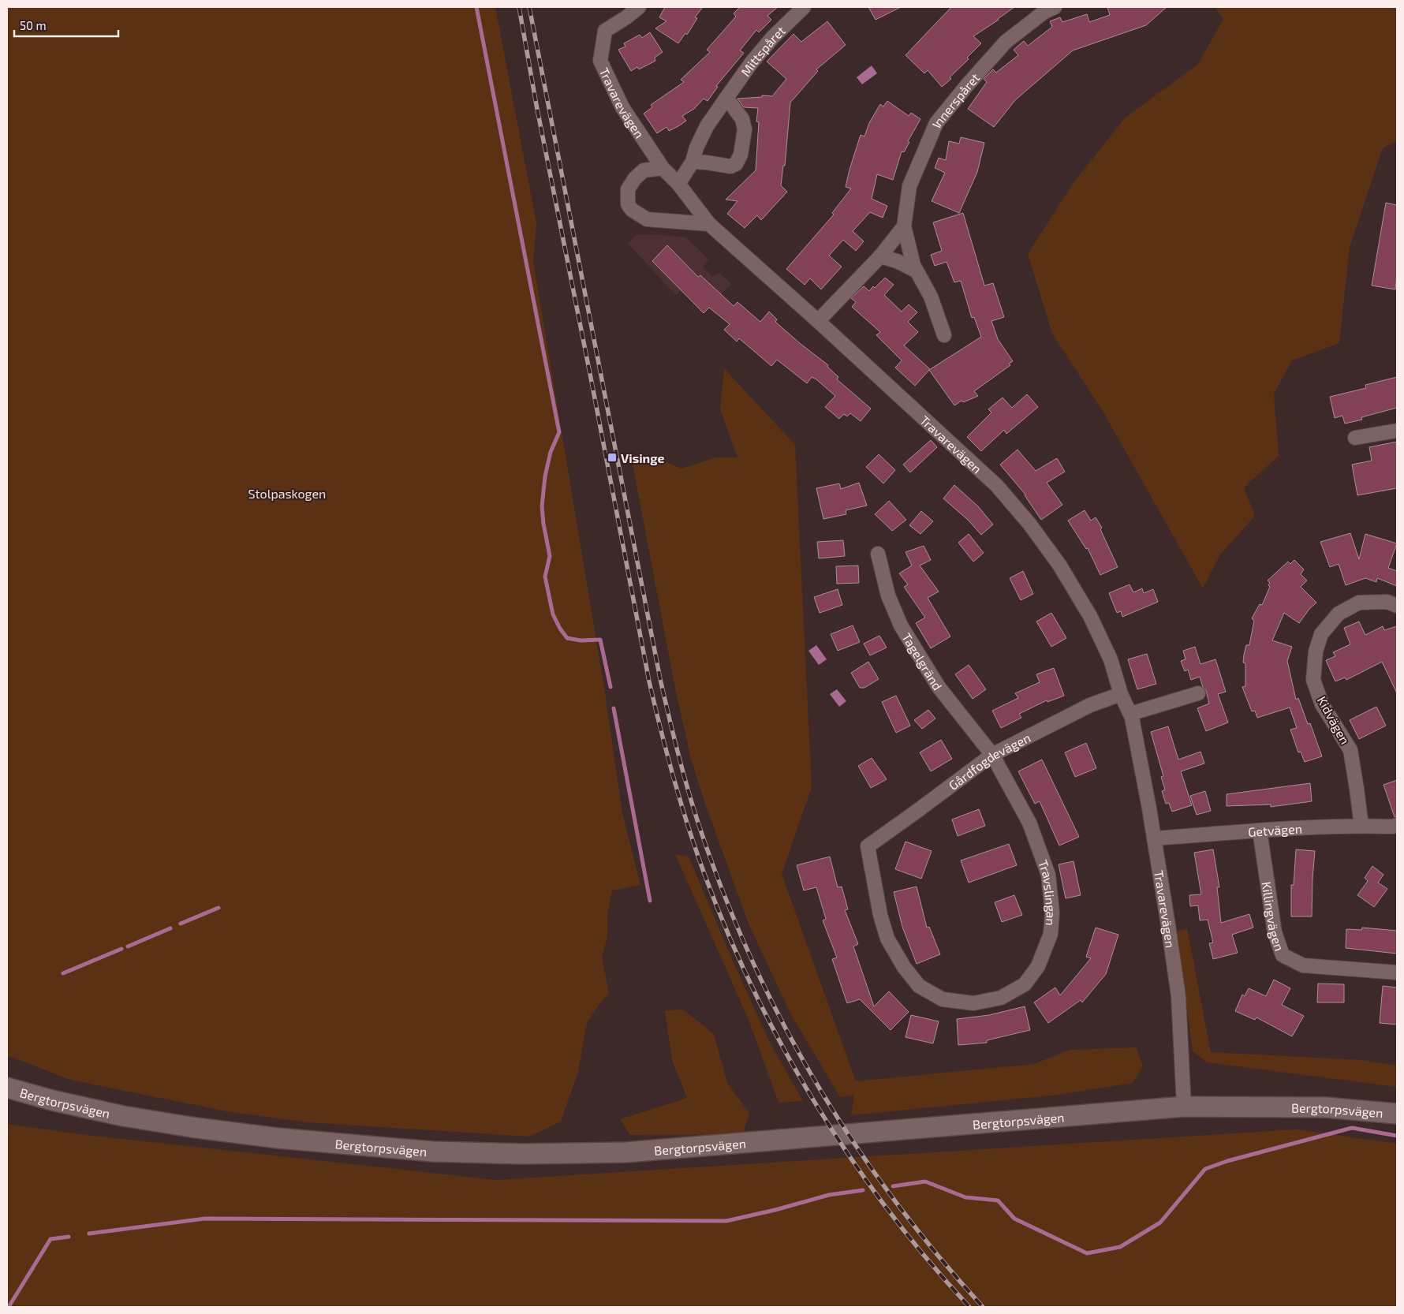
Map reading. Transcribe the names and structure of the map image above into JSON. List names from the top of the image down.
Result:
{
  "streets": {
    "main road": ["Bergtorpsvägen"],
    "street": [
      "Mittspåret",
      "Travarevägen",
      "Innerspåret",
      "Tagelgränd",
      "Kidvägen",
      "Gårdfogdevägen",
      "Getvägen",
      "Travslingan",
      "Killingvägen"
    ]
  },
  "crossings": [
    ["Mittspåret", "Travarevägen"],
    ["Travarevägen", "Gårdfogdevägen"],
    ["Travarevägen", "Getvägen"],
    ["Travarevägen", "Bergtorpsvägen"],
    ["Tagelgränd", "Gårdfogdevägen"],
    ["Tagelgränd", "Travslingan"],
    ["Kidvägen", "Getvägen"],
    ["Gårdfogdevägen", "Travslingan"],
    ["Getvägen", "Killingvägen"]
  ],
  "parks": ["Stolpaskogen"],
  "places": {
    "transit": ["Visinge"]
  },
  "scale_bar": "50 m"
}
